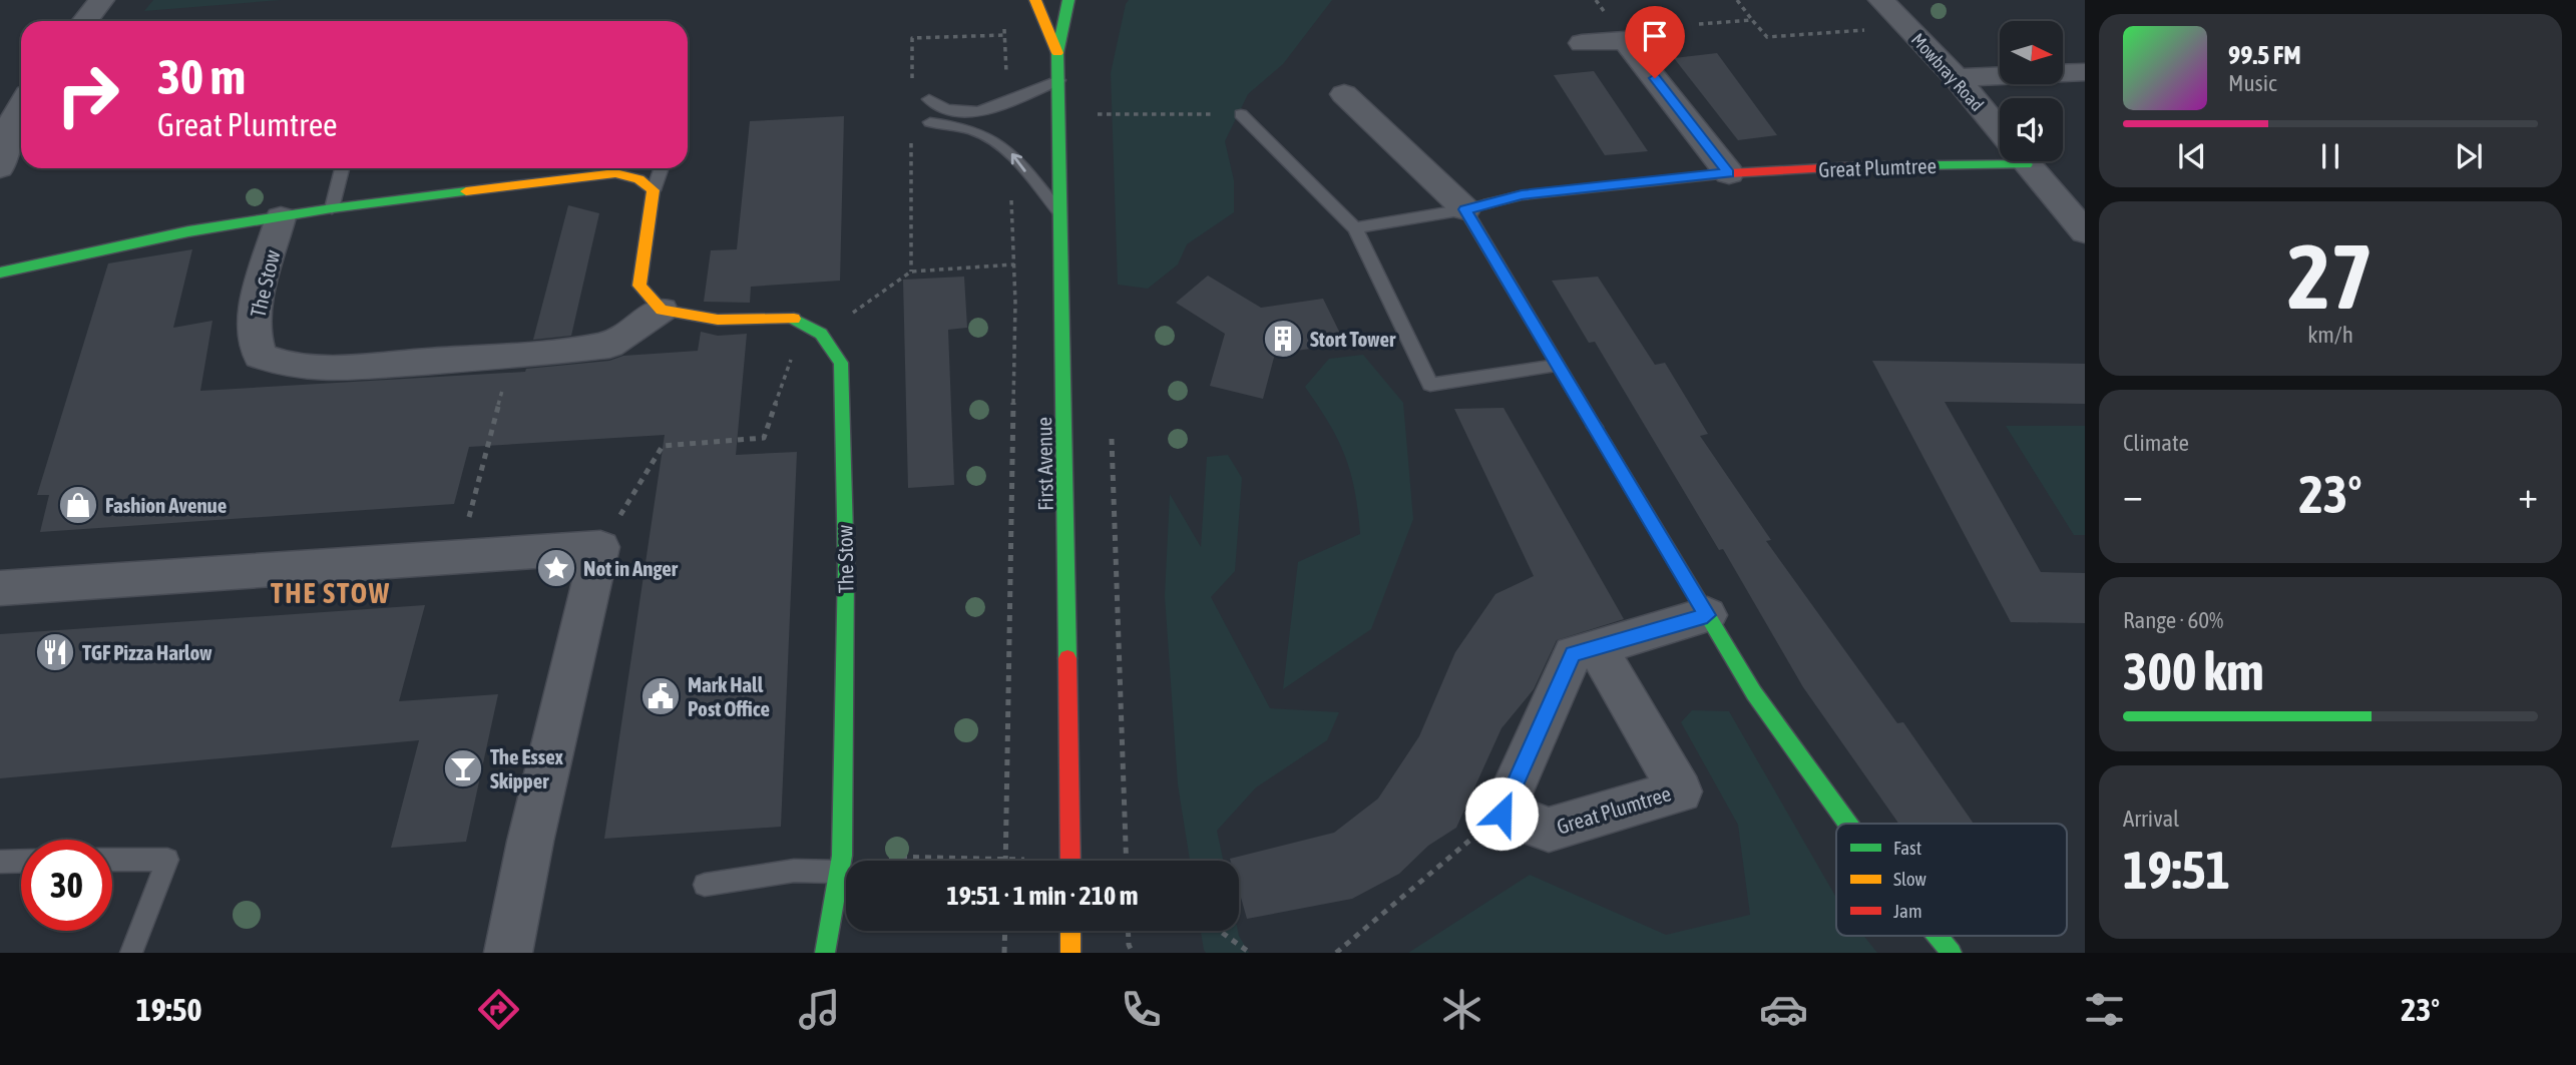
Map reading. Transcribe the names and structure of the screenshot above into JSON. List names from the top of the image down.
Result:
{
  "streets": {
    "street": [
      "Mowbray Road",
      "Great Plumtree",
      "The Stow",
      "First Avenue"
    ]
  },
  "districts": ["THE STOW"],
  "places": {
    "building": ["Stort Tower"],
    "shop": ["Fashion Avenue"],
    "place": ["Not in Anger"],
    "restaurant": ["TGF Pizza Harlow"],
    "public building": ["Mark Hall Post Office"],
    "bar": ["The Essex Skipper"]
  },
  "legend": ["Fast", "Slow", "Jam"],
  "north": "right",
  "page": {
    "turn": ["30 m", "Great Plumtree"],
    "song": ["99.5 FM", "Music"],
    "tile": [
      ["27", "km/h"],
      "Climate",
      ["Range · 60%", "300 km"],
      ["Arrival", "19:51"]
    ],
    "heat": ["−", "23°", "+"],
    "limit": "30",
    "trip": "19:51 · 1 min · 210 m",
    "tabs": ["19:50", "23°"]
  }
}
